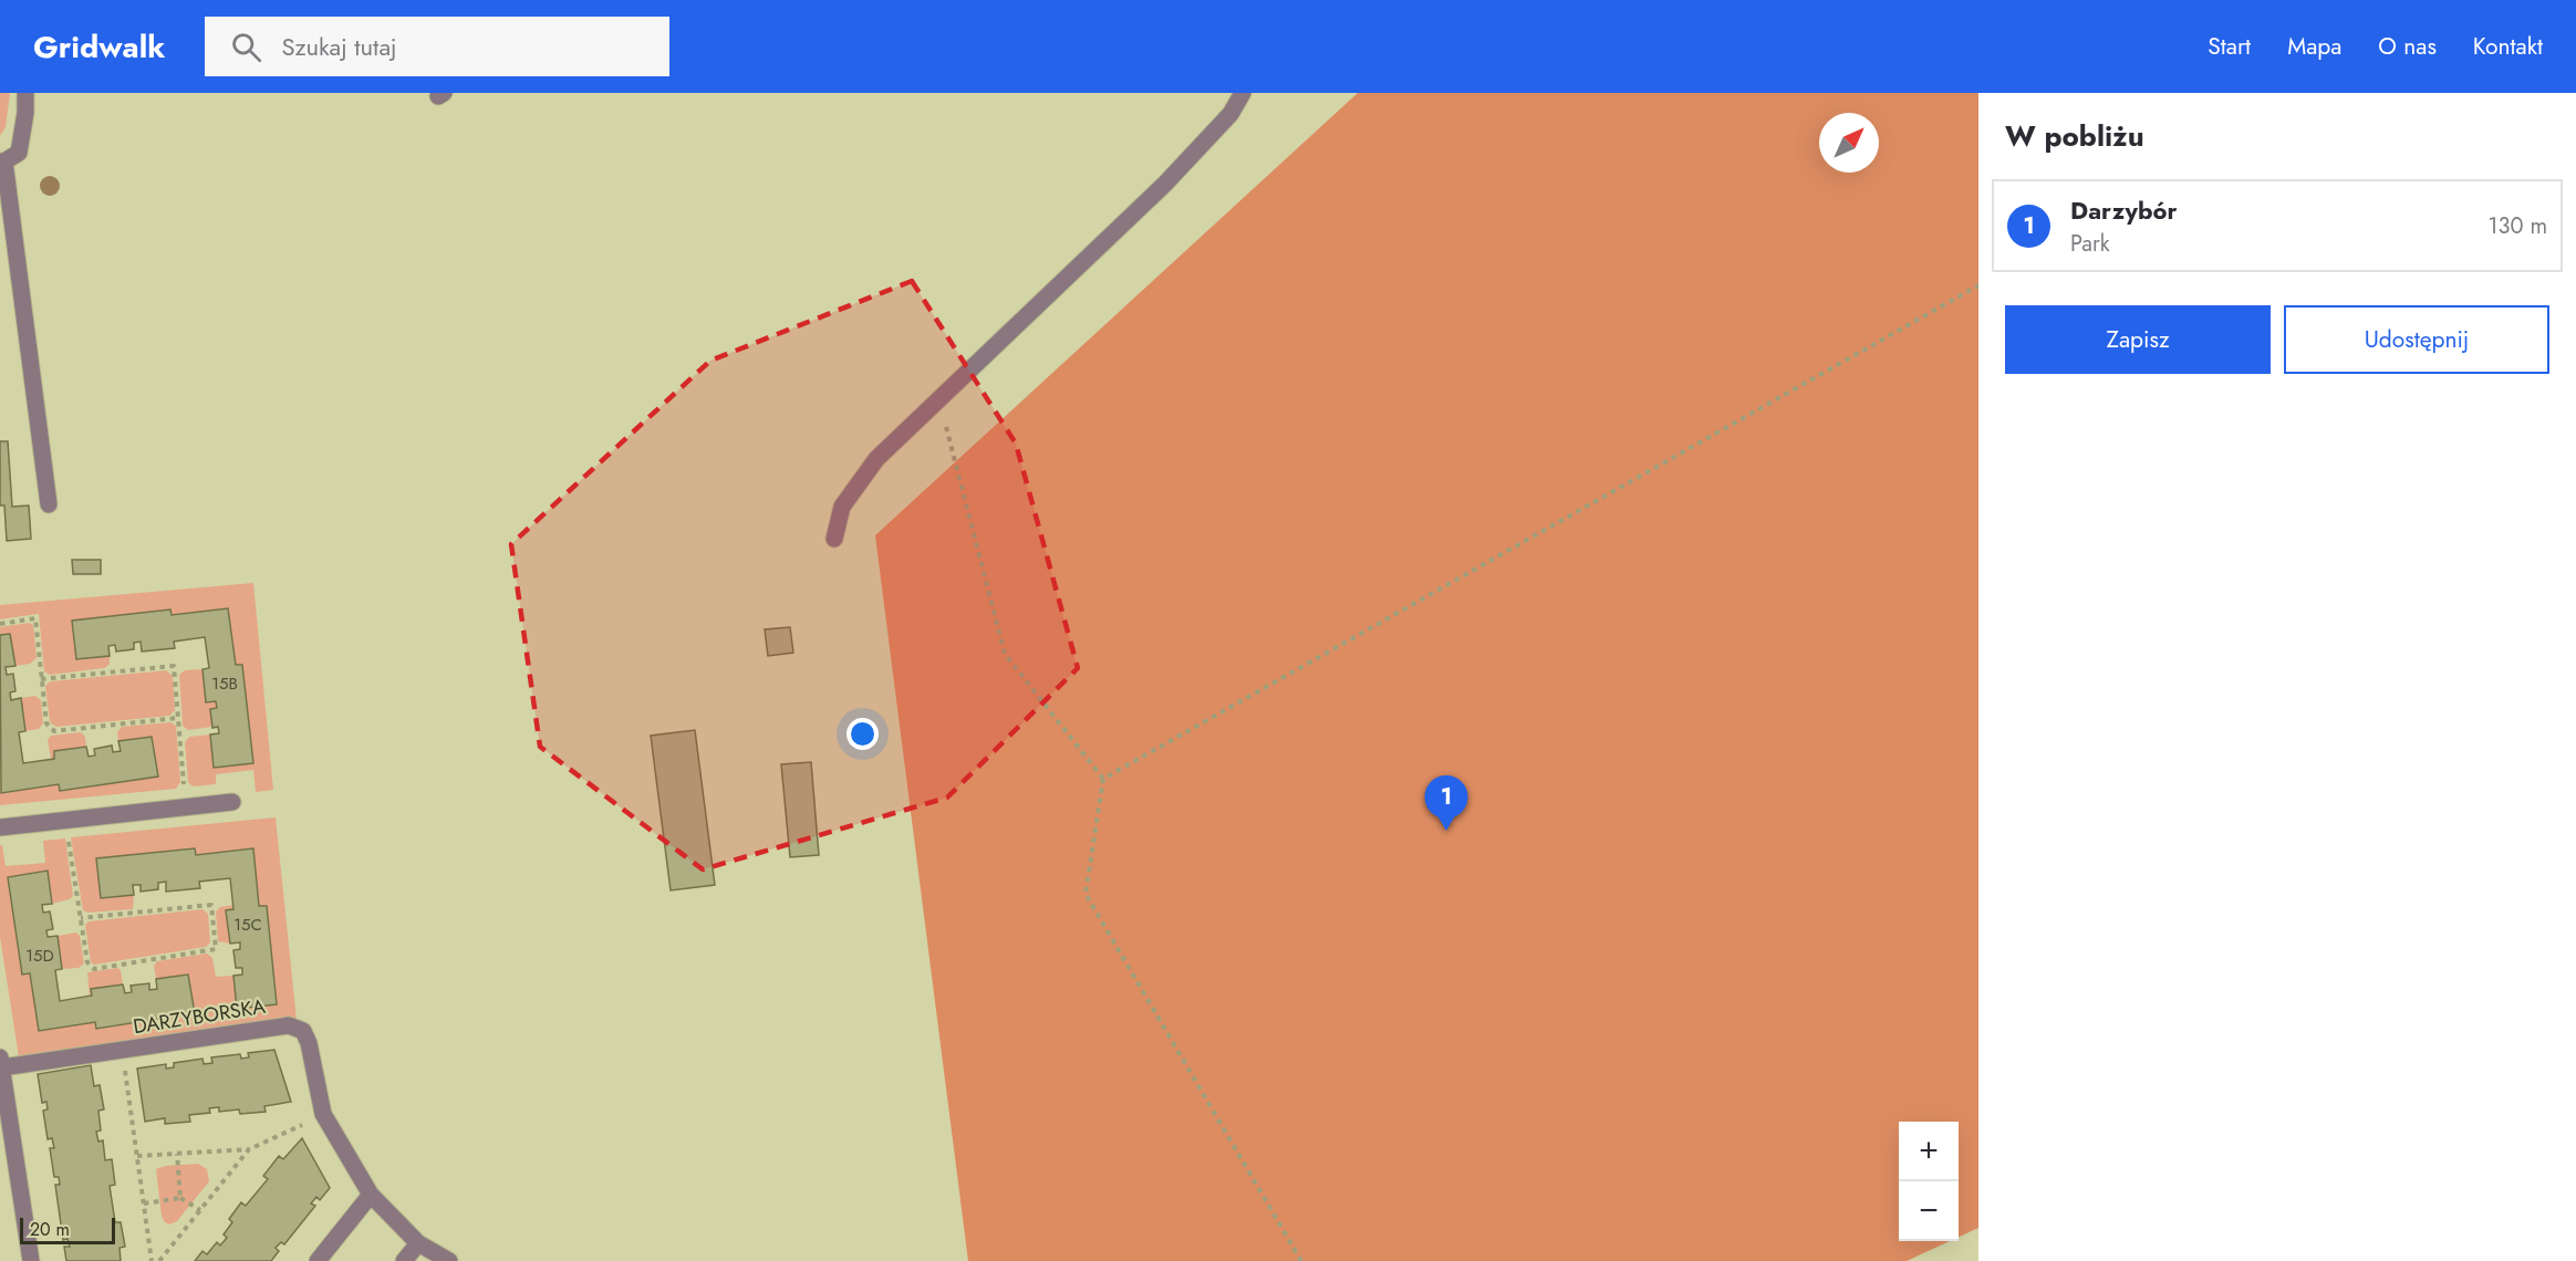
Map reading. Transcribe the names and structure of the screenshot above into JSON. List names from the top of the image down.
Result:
{
  "streets": {
    "street": ["DARZYBORSKA"]
  },
  "house_numbers": ["15B", "15C", "15D"],
  "scale_bar": "20 m",
  "north": "top right",
  "page": {
    "header": "Gridwalk",
    "search": "Szukaj tutaj",
    "nav": [
      "Start",
      "Mapa",
      "O nas",
      "Kontakt"
    ],
    "heading": "W pobliżu",
    "list": [
      {
        "mark": "1",
        "name": "Darzybór",
        "note": "Park",
        "value": "130 m"
      }
    ],
    "buttons": ["Zapisz", "Udostępnij"],
    "pins": "1",
    "map_buttons": ["+", "−"],
    "scale": "20 m"
  }
}
